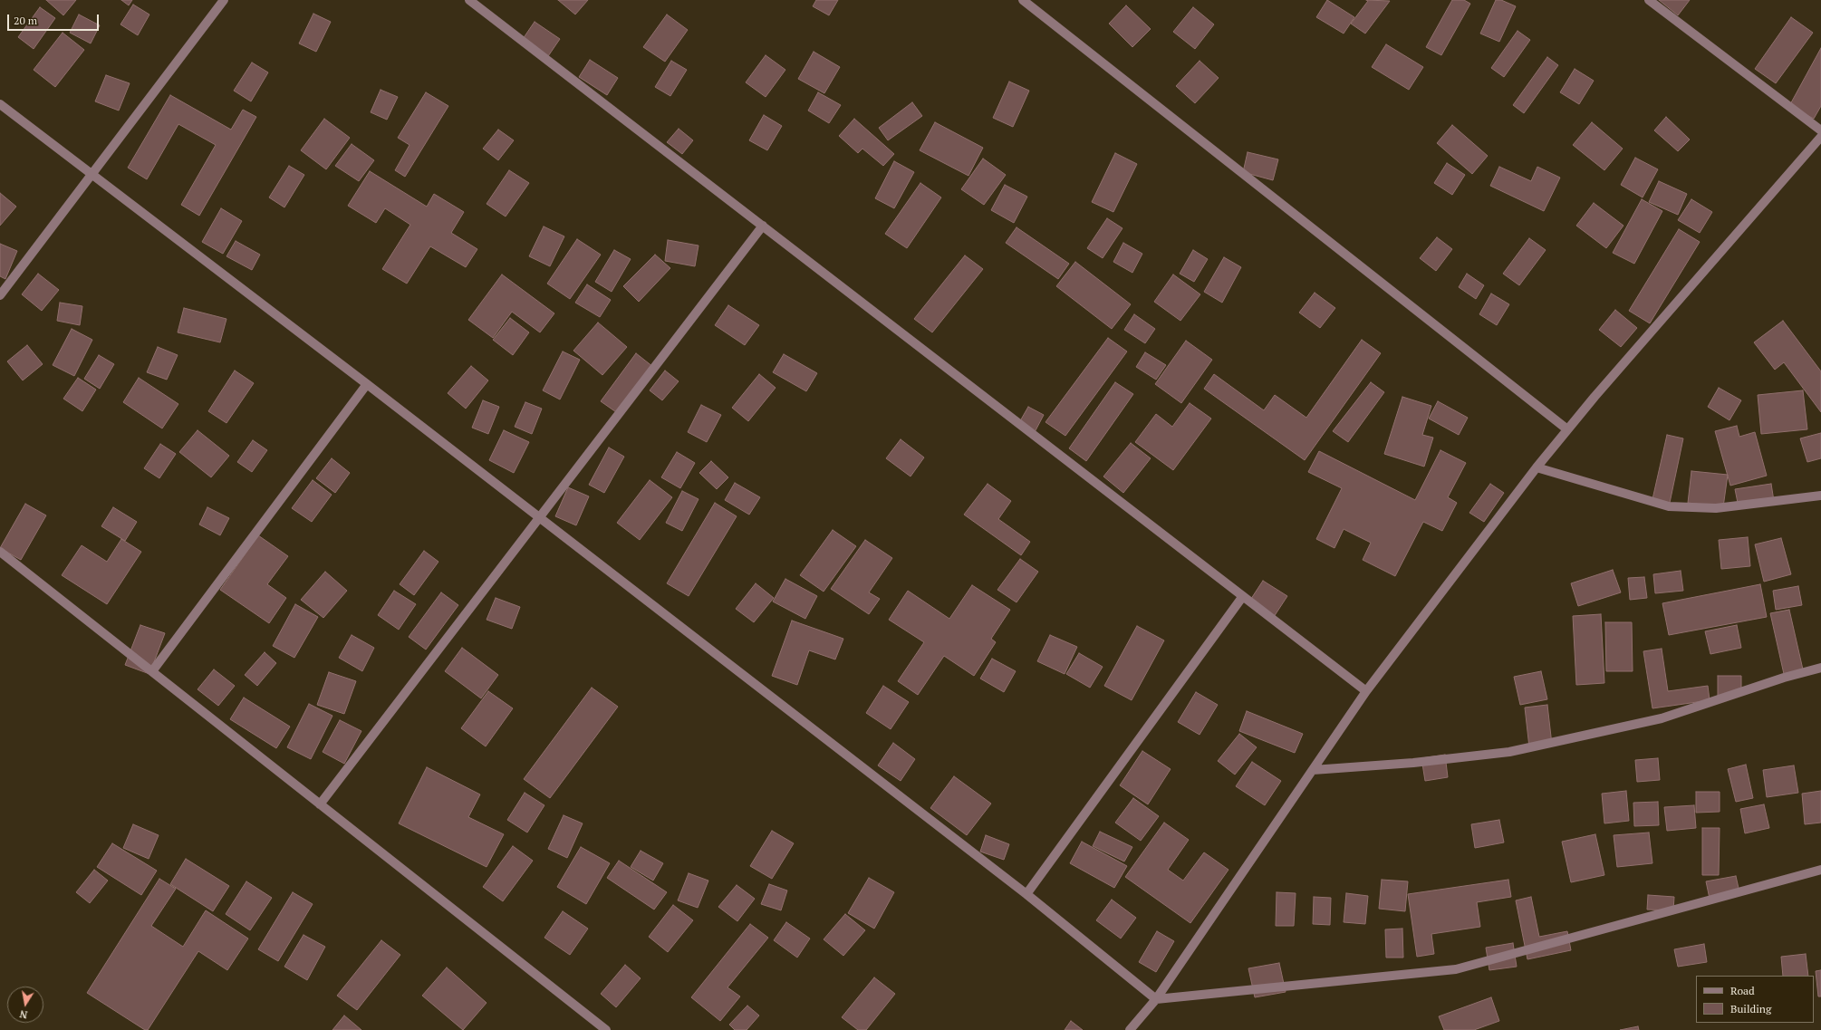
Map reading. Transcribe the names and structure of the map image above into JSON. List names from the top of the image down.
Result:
{
  "legend": ["Road", "Building"],
  "scale_bar": "20 m",
  "north": "bottom"
}
